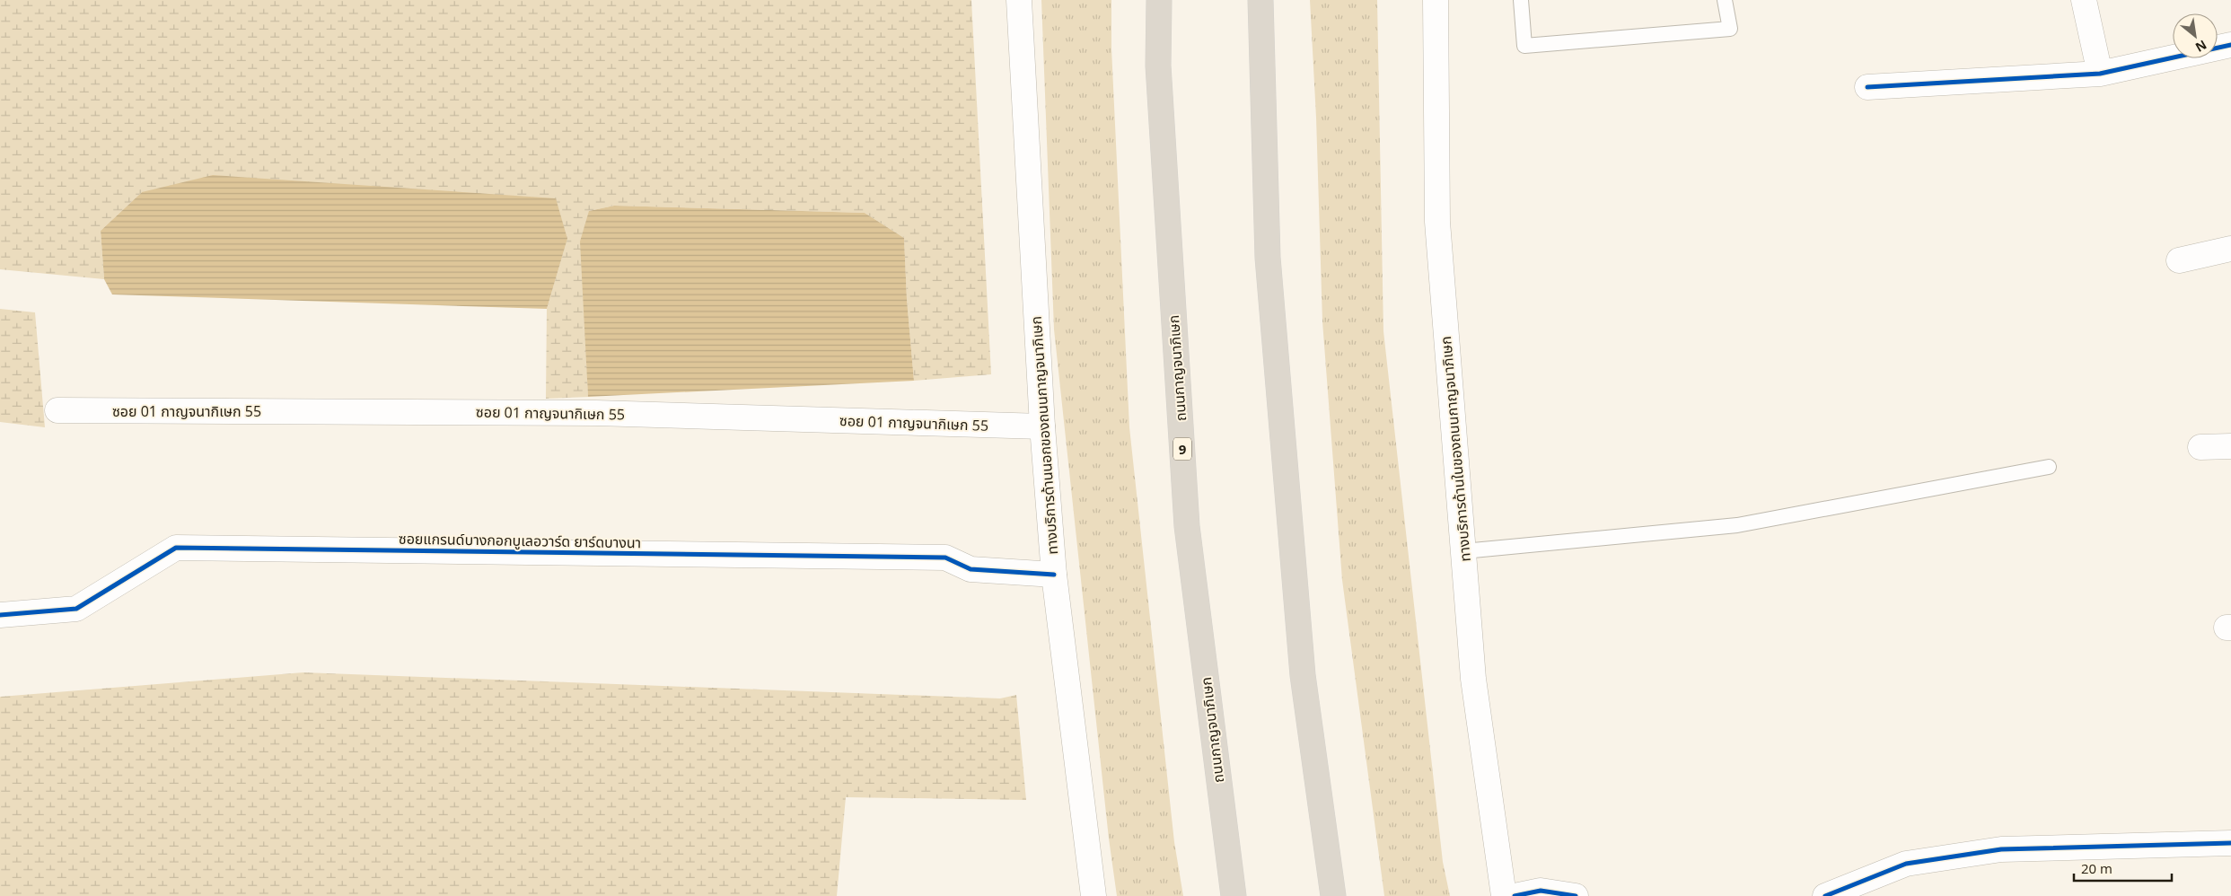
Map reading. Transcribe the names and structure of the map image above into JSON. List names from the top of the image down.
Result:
{
  "streets": {
    "highway": ["ถนนกาญจนาภิเษก", "9"],
    "street": [
      "ซอย 01 กาญจนากิเษก 55",
      "ทางบริการด้านนอกของถนนกาญจนาภิเษก",
      "ทางบริการด้านในของถนนกาญจนาภิเษก",
      "ซอยแกรนด์บางกอกบูเลอวาร์ด ยาร์ดบางนา"
    ]
  },
  "crossings": [
    ["ซอย 01 กาญจนากิเษก 55", "ทางบริการด้านนอกของถนนกาญจนาภิเษก"],
    ["ทางบริการด้านนอกของถนนกาญจนาภิเษก", "ซอยแกรนด์บางกอกบูเลอวาร์ด ยาร์ดบางนา"]
  ],
  "scale_bar": "20 m",
  "north": "bottom right"
}
